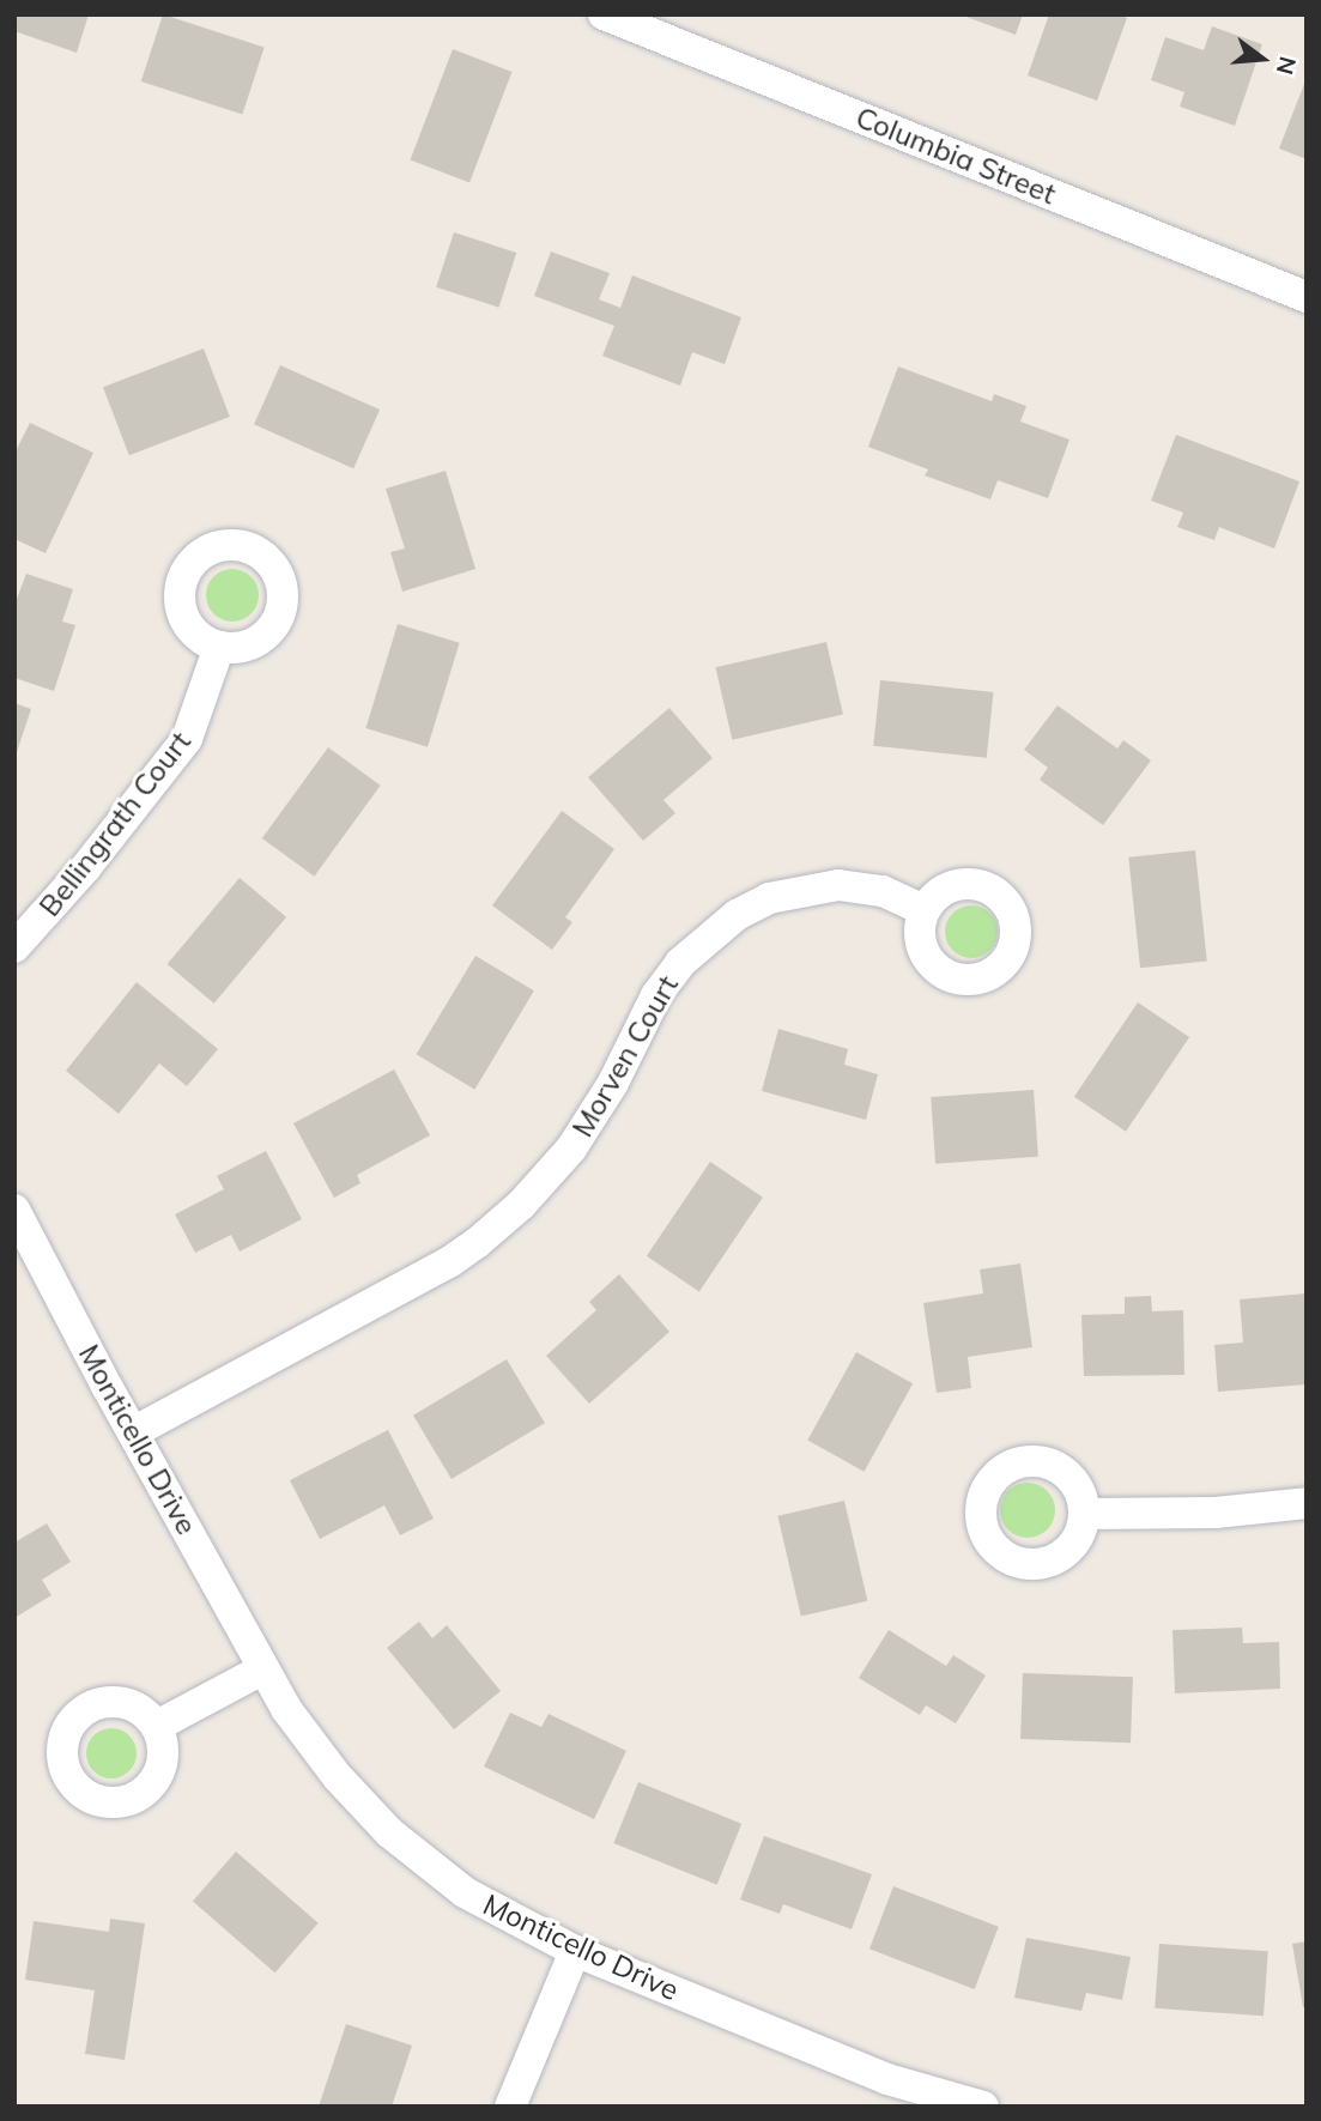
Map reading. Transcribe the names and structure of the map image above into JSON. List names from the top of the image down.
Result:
{
  "streets": {
    "street": [
      "Columbia Street",
      "Bellingrath Court",
      "Morven Court",
      "Monticello Drive"
    ]
  },
  "crossings": [
    ["Morven Court", "Monticello Drive"]
  ],
  "north": "right"
}
